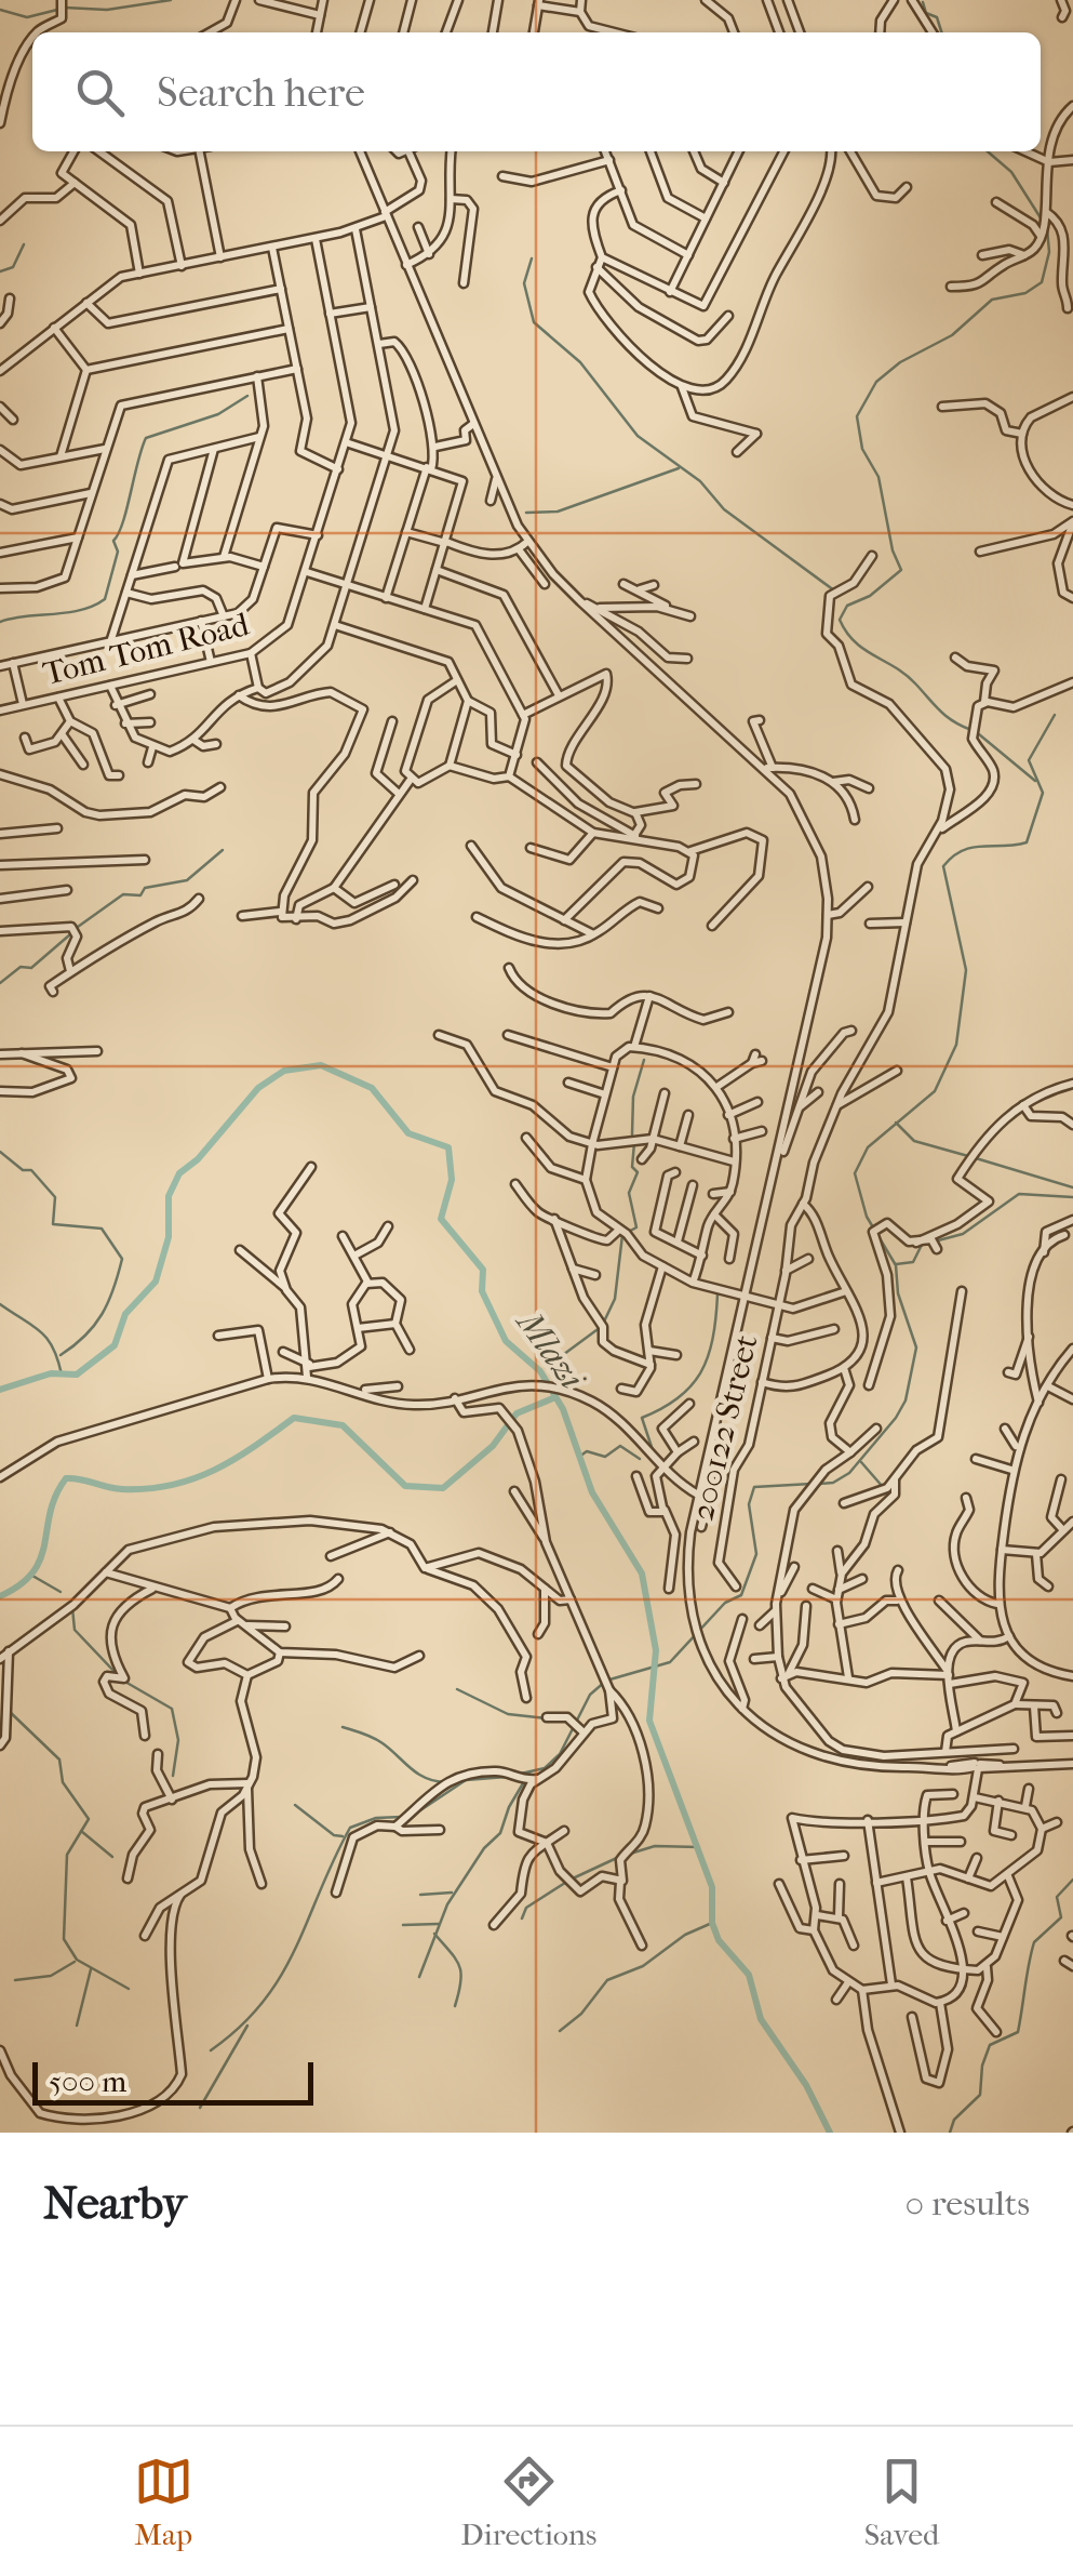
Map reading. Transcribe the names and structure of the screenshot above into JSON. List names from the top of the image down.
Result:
{
  "streets": {
    "street": ["Tom Tom Road", "200122 Street"]
  },
  "water": ["Mlazi"],
  "scale_bar": "500 m",
  "page": {
    "search": "Search here",
    "scale": "500 m",
    "heading": ["Nearby", "0 results"],
    "nav": ["Map", "Directions", "Saved"]
  }
}
